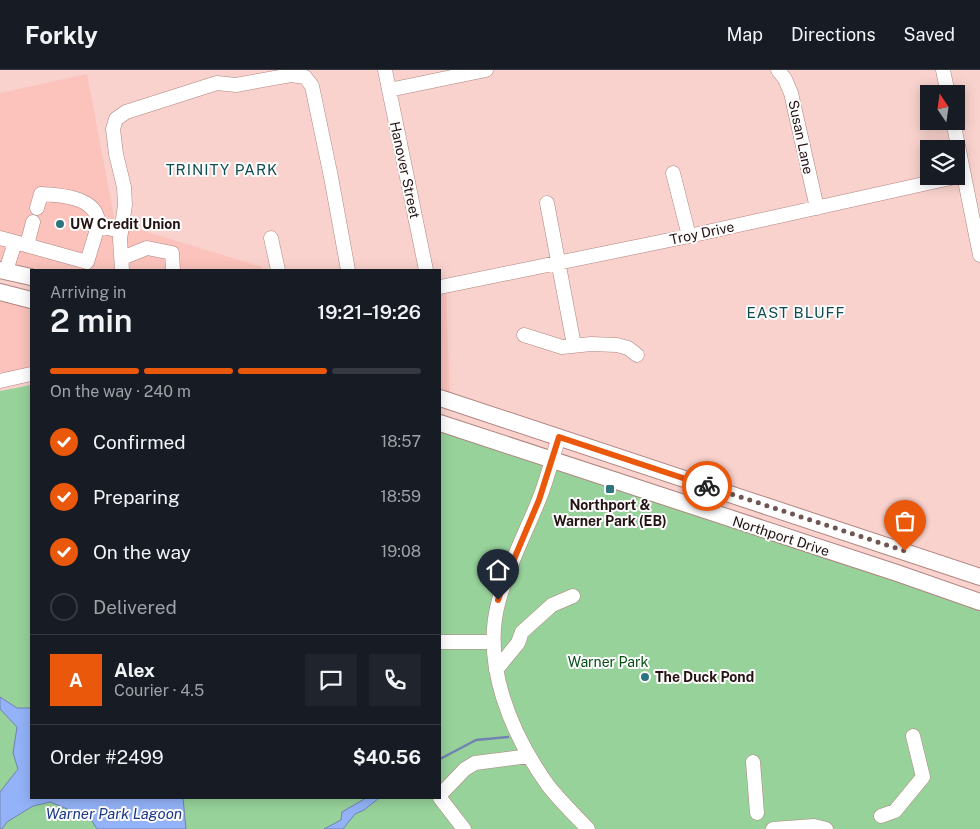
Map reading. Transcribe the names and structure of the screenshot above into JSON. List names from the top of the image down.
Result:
{
  "streets": {
    "main road": ["Northport Drive"],
    "street": ["Susan Lane", "Hanover Street", "Troy Drive"]
  },
  "crossings": [
    ["Susan Lane", "Troy Drive"]
  ],
  "districts": ["TRINITY PARK", "EAST BLUFF"],
  "water": ["Warner Park Lagoon"],
  "parks": ["Warner Park"],
  "places": {
    "other": ["UW Credit Union", "The Duck Pond"],
    "transit": ["Northport & Warner Park (EB)"]
  },
  "north": "top",
  "page": {
    "header": "Forkly",
    "nav": ["Map", "Directions", "Saved"],
    "heading": ["2 min", "Arriving in", "19:21–19:26"],
    "panel": [
      "Alex",
      "Courier · 4.5",
      "Order #2499",
      "$40.56"
    ],
    "bar": "On the way · 240 m",
    "list": [
      ["Confirmed", "18:57"],
      ["Preparing", "18:59"],
      ["On the way", "19:08"],
      "Delivered"
    ],
    "round": "A"
  }
}
